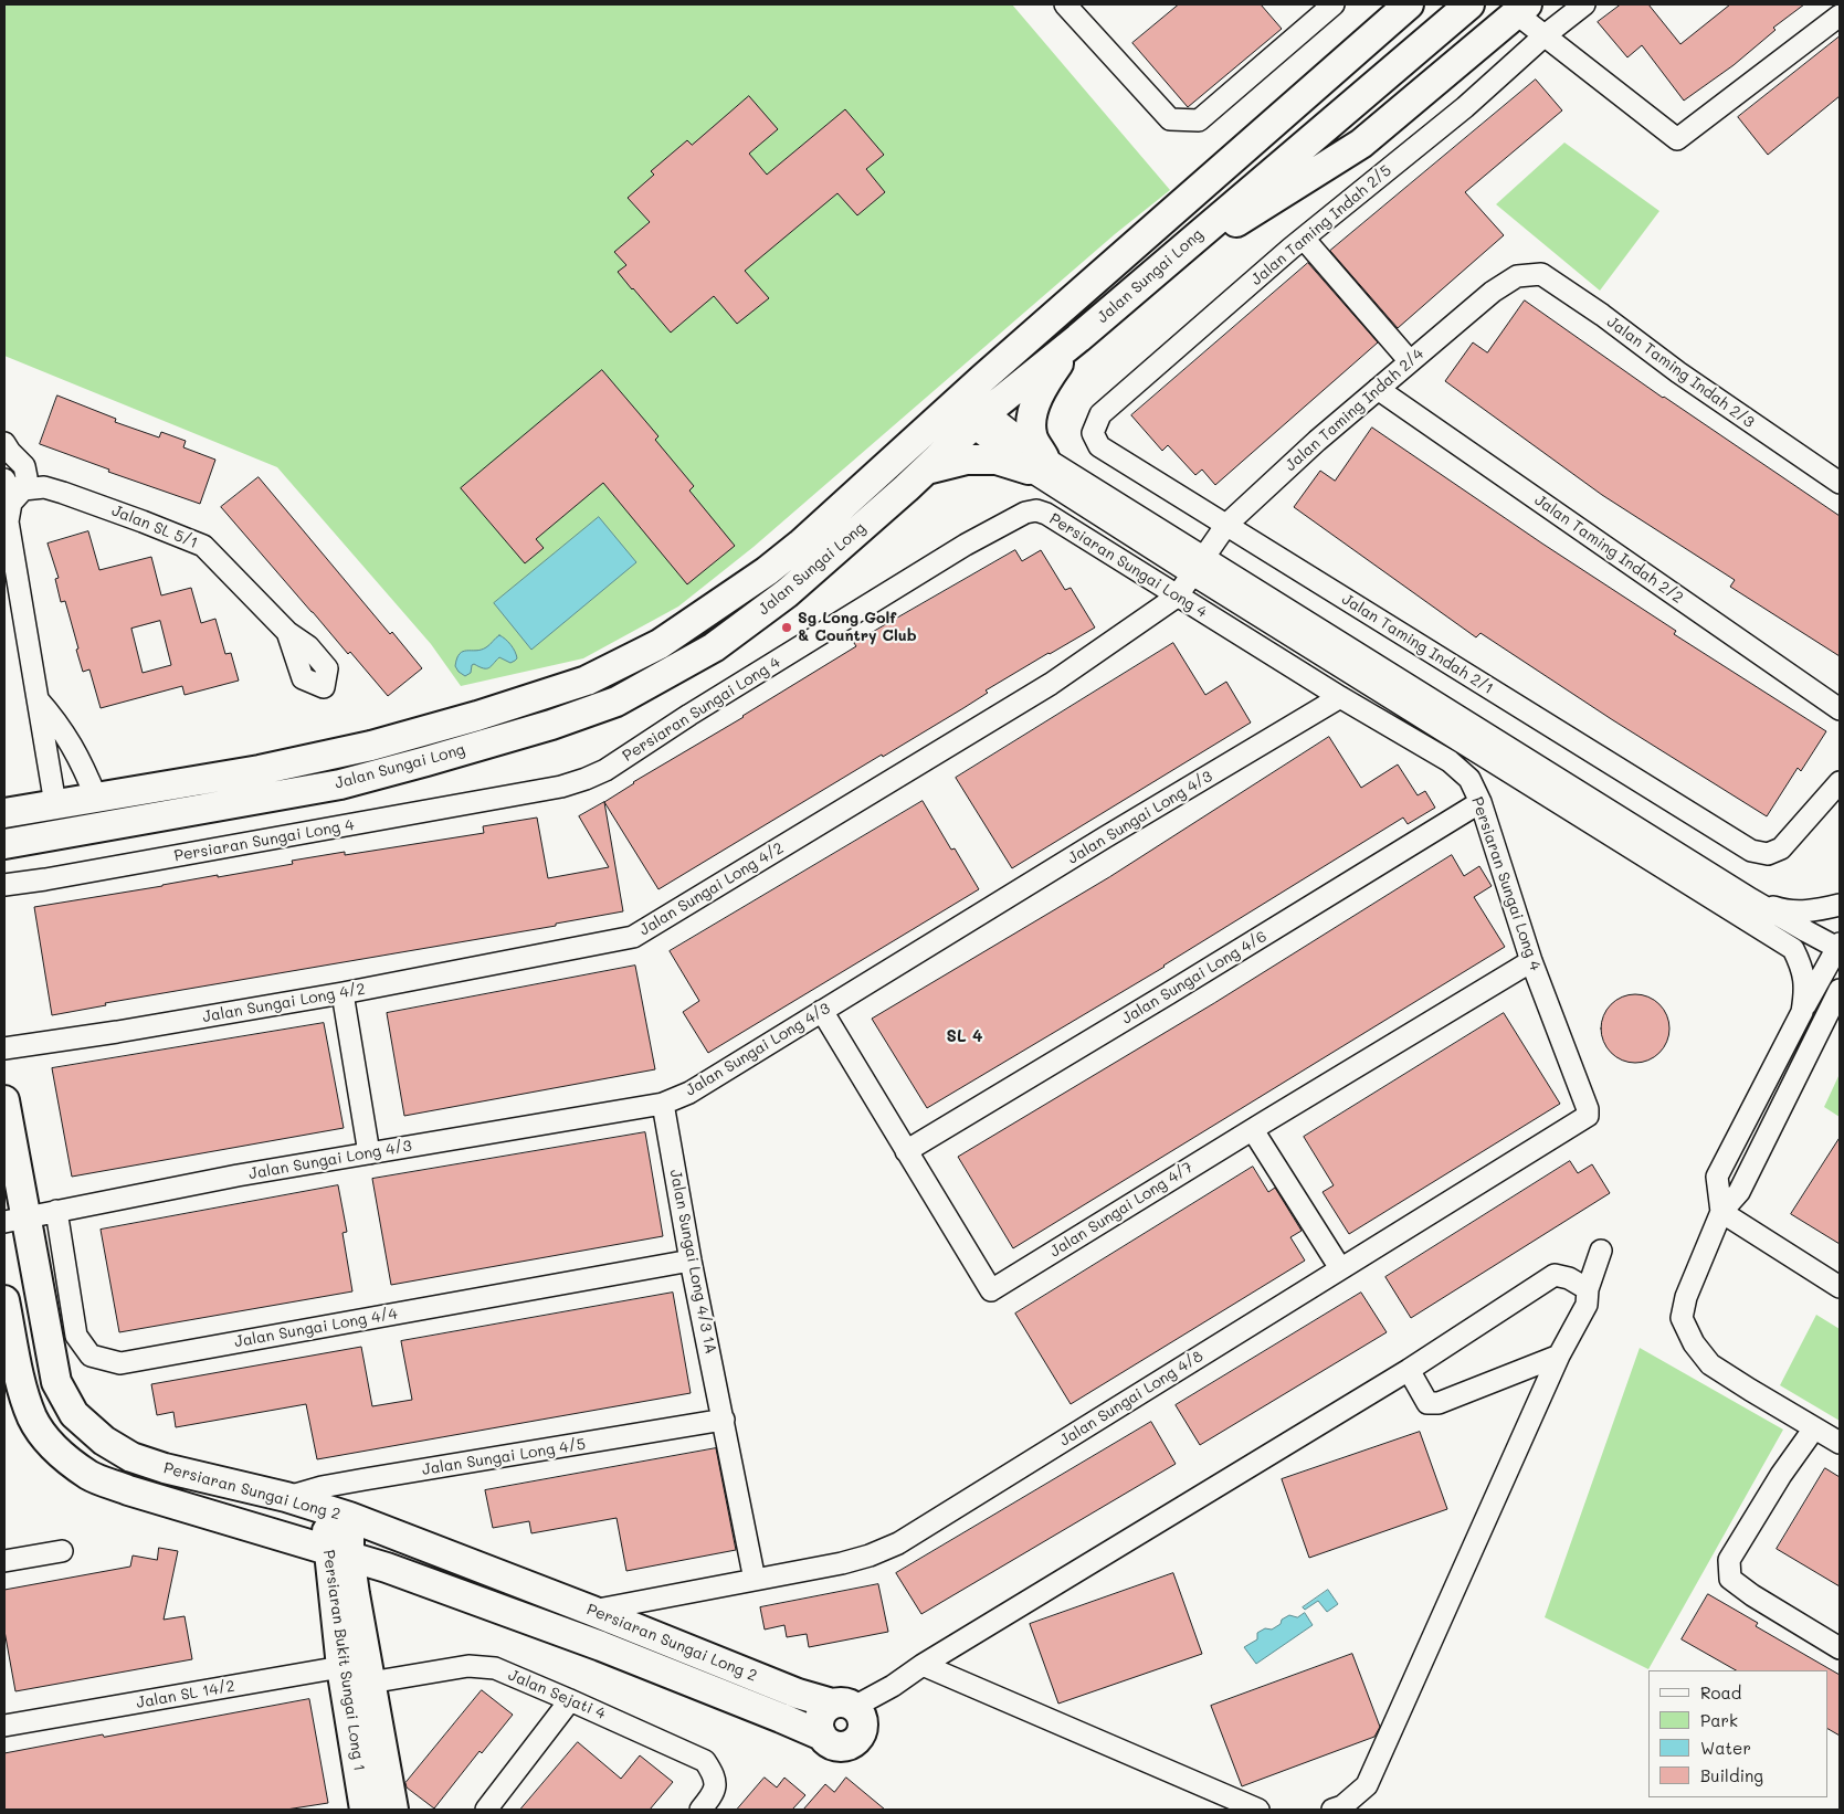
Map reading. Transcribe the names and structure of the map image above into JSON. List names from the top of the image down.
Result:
{
  "streets": {
    "street": [
      "Jalan Taming Indah 2/5",
      "Jalan Sungai Long",
      "Jalan Taming Indah 2/3",
      "Jalan Taming Indah 2/4",
      "Jalan SL 5/1",
      "Jalan Taming Indah 2/2",
      "Persiaran Sungai Long 4",
      "Jalan Taming Indah 2/1",
      "Jalan Sungai Long 4/3",
      "Jalan Sungai Long 4/2",
      "Jalan Sungai Long 4/6",
      "Jalan Sungai Long 4/7",
      "Jalan Sungai Long 4/3 1A",
      "Jalan Sungai Long 4/4",
      "Jalan Sungai Long 4/8",
      "Jalan Sungai Long 4/5",
      "Persiaran Sungai Long 2",
      "Persiaran Bukit Sungai Long 1",
      "Jalan SL 14/2",
      "Jalan Sejati 4"
    ]
  },
  "crossings": [
    ["Jalan Taming Indah 2/5", "Jalan Taming Indah 2/1"],
    ["Jalan Taming Indah 2/3", "Jalan Taming Indah 2/4"],
    ["Jalan Taming Indah 2/4", "Jalan Taming Indah 2/2"],
    ["Jalan Taming Indah 2/4", "Jalan Taming Indah 2/1"],
    ["Jalan Taming Indah 2/4", "Jalan Sungai Long 4/2"],
    ["Persiaran Sungai Long 4", "Jalan Sungai Long 4/3"],
    ["Persiaran Sungai Long 4", "Jalan Sungai Long 4/2"],
    ["Persiaran Sungai Long 4", "Jalan Sungai Long 4/6"],
    ["Persiaran Sungai Long 4", "Jalan Sungai Long 4/7"],
    ["Persiaran Sungai Long 4", "Jalan Sungai Long 4/8"],
    ["Jalan Sungai Long 4/3", "Jalan Sungai Long 4/7"],
    ["Jalan Sungai Long 4/3", "Jalan Sungai Long 4/3 1A"],
    ["Jalan Sungai Long 4/3", "Jalan Sungai Long 4/4"],
    ["Jalan Sungai Long 4/3", "Persiaran Sungai Long 2"],
    ["Jalan Sungai Long 4/6", "Jalan Sungai Long 4/7"],
    ["Jalan Sungai Long 4/3 1A", "Jalan Sungai Long 4/4"],
    ["Jalan Sungai Long 4/3 1A", "Jalan Sungai Long 4/8"],
    ["Jalan Sungai Long 4/3 1A", "Jalan Sungai Long 4/5"],
    ["Jalan Sungai Long 4/8", "Persiaran Sungai Long 2"],
    ["Jalan Sungai Long 4/5", "Persiaran Sungai Long 2"],
    ["Persiaran Sungai Long 2", "Persiaran Bukit Sungai Long 1"],
    ["Persiaran Bukit Sungai Long 1", "Jalan SL 14/2"],
    ["Persiaran Bukit Sungai Long 1", "Jalan Sejati 4"],
    ["Jalan SL 14/2", "Jalan Sejati 4"]
  ],
  "districts": ["SL 4"],
  "places": ["Sg Long Golf & Country Club"],
  "legend": [
    "Road",
    "Park",
    "Water",
    "Building"
  ]
}
